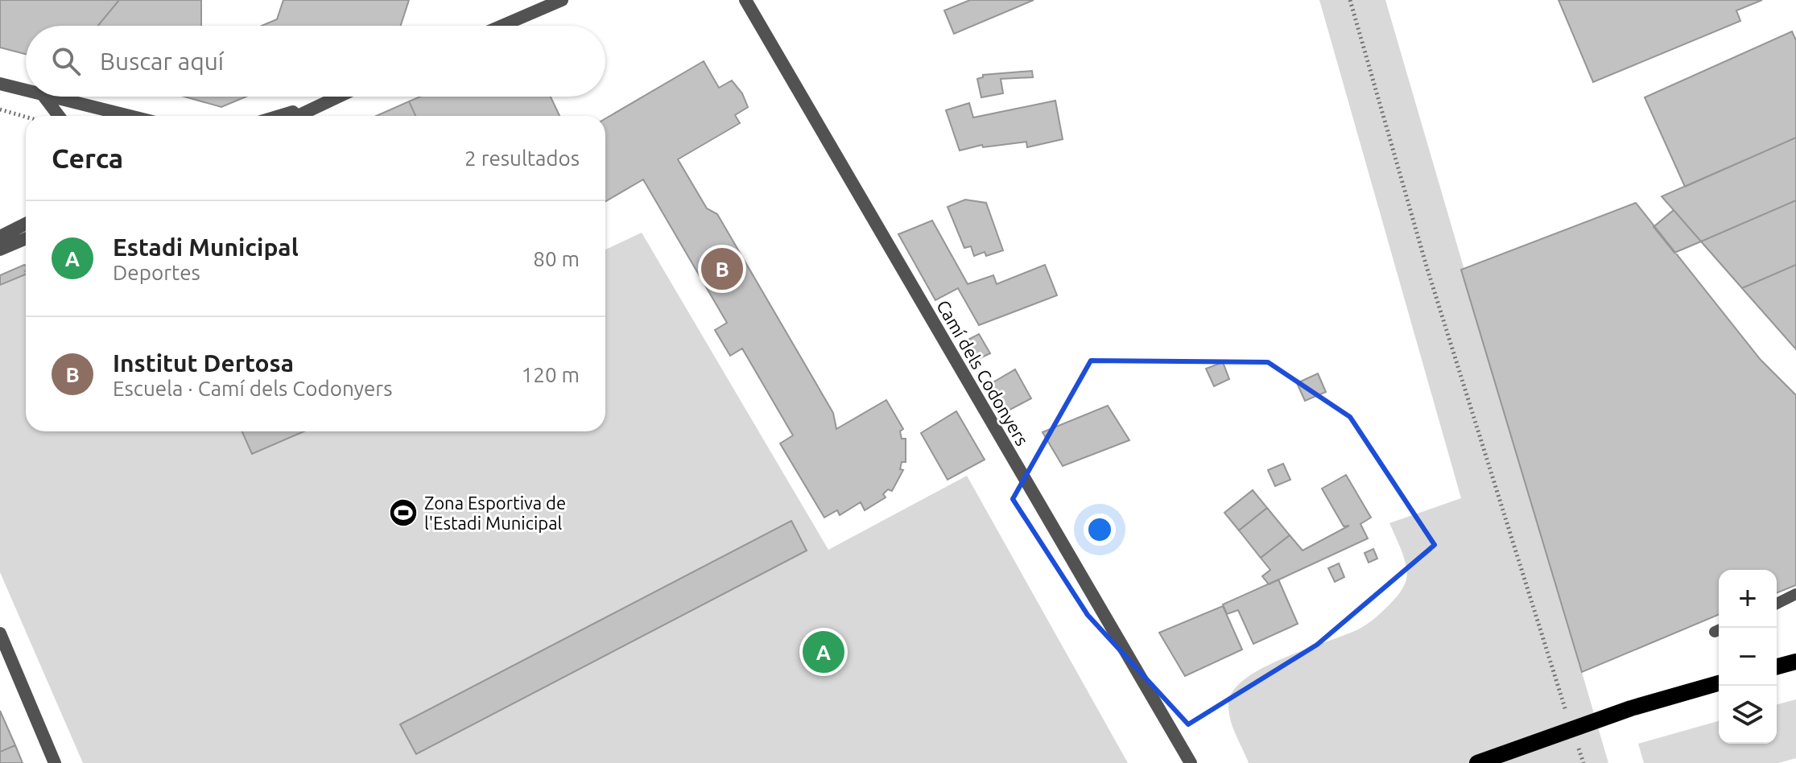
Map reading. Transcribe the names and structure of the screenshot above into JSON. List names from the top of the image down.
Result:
{
  "streets": {
    "street": ["Camí dels Codonyers"]
  },
  "places": {
    "sports": ["Zona Esportiva de l'Estadi Municipal"]
  },
  "page": {
    "search": "Buscar aquí",
    "heading": ["Cerca", "2 resultados"],
    "list": [
      {
        "mark": "A",
        "name": "Estadi Municipal",
        "note": "Deportes",
        "value": "80 m"
      },
      {
        "mark": "B",
        "name": "Institut Dertosa",
        "note": "Escuela · Camí dels Codonyers",
        "value": "120 m"
      }
    ],
    "pins": ["B", "A"],
    "map_buttons": ["+", "−"]
  }
}
